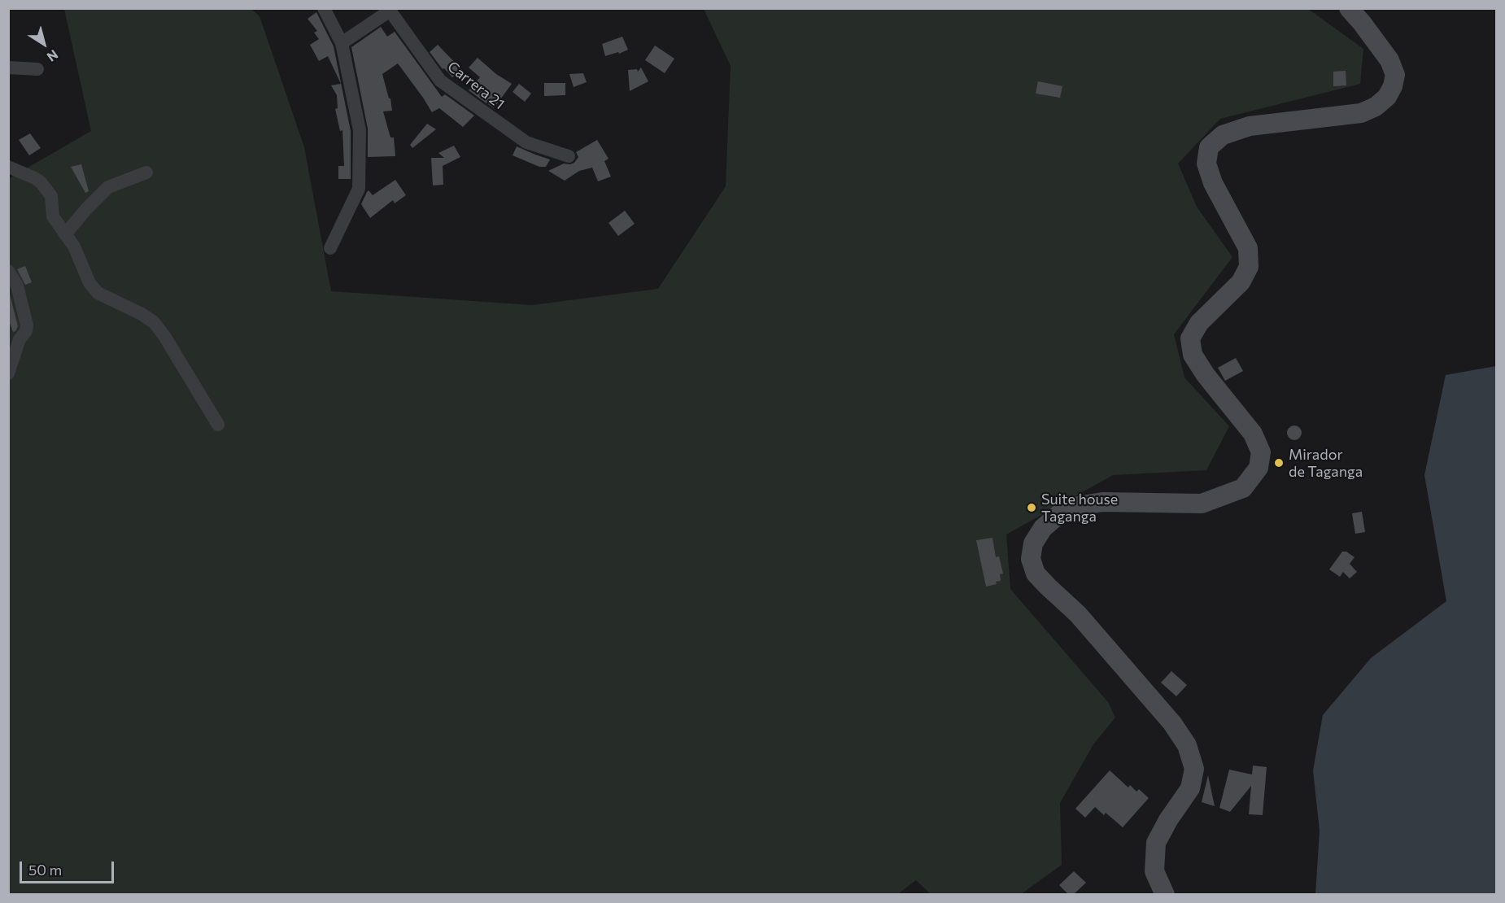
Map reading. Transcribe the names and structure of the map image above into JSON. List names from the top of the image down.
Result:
{
  "streets": {
    "street": ["Carrera 21"]
  },
  "places": ["Mirador de Taganga", "Suite house Taganga"],
  "scale_bar": "50 m",
  "north": "bottom right"
}
